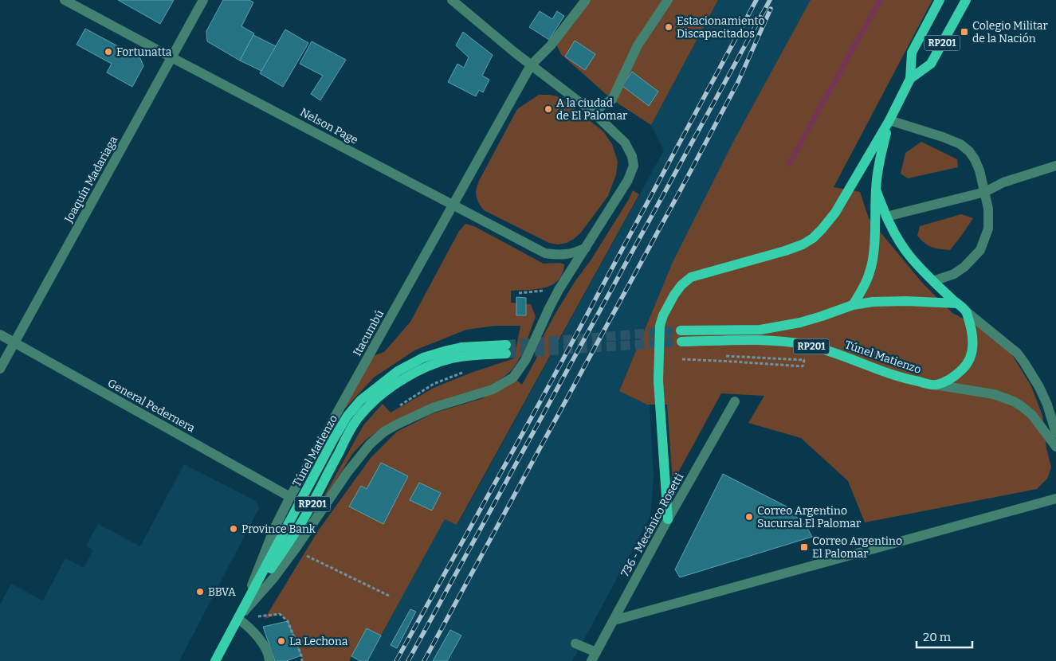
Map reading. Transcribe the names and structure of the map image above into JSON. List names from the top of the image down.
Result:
{
  "streets": {
    "main road": ["RP201", "Itacumbú", "Túnel Matienzo"],
    "street": [
      "Nelson Page",
      "Joaquín Madariaga",
      "General Pedernera",
      "736 - Mecánico Rosetti"
    ]
  },
  "crossings": [
    ["Nelson Page", "Joaquín Madariaga"],
    ["Nelson Page", "Itacumbú"],
    ["Joaquín Madariaga", "General Pedernera"],
    ["Itacumbú", "Túnel Matienzo"],
    ["Itacumbú", "General Pedernera"]
  ],
  "places": {
    "other": [
      "Estacionamiento Discapacitados",
      "Fortunatta",
      "A la ciudad de El Palomar",
      "Correo Argentino Sucursal El Palomar",
      "Province Bank",
      "BBVA",
      "La Lechona"
    ],
    "transit": ["Colegio Militar de la Nación", "Correo Argentino El Palomar"]
  },
  "scale_bar": "20 m"
}
